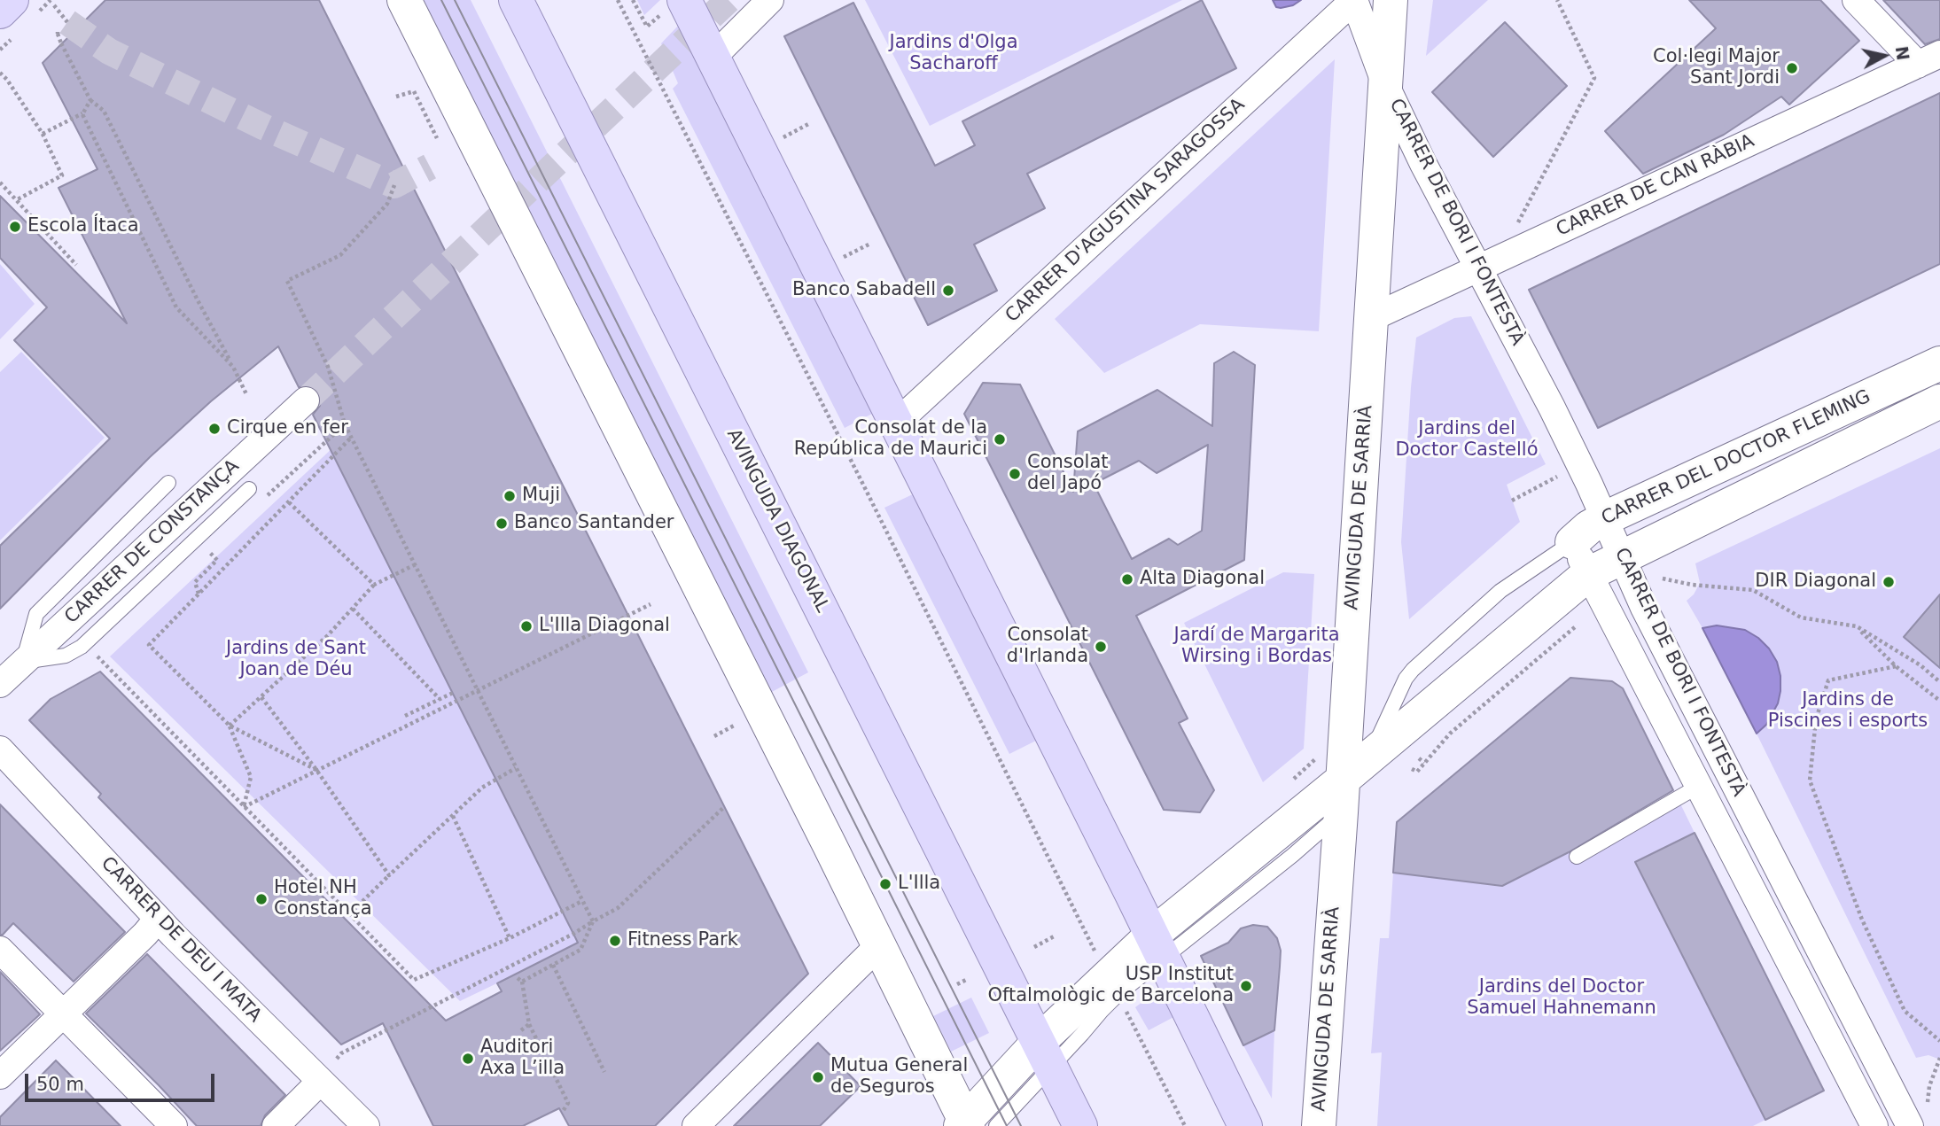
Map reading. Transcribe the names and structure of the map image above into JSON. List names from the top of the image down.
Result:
{
  "streets": {
    "main road": ["CARRER DEL DOCTOR FLEMING", "AVINGUDA DE SARRIÀ", "AVINGUDA DIAGONAL"],
    "street": [
      "CARRER DE CAN RÀBIA",
      "CARRER D'AGUSTINA SARAGOSSA",
      "CARRER DE BORI I FONTESTÀ",
      "CARRER DE CONSTANÇA",
      "CARRER DE DEU I MATA"
    ]
  },
  "crossings": [
    ["CARRER DE CAN RÀBIA", "CARRER DE BORI I FONTESTÀ"],
    ["CARRER DE CAN RÀBIA", "AVINGUDA DE SARRIÀ"],
    ["CARRER D'AGUSTINA SARAGOSSA", "CARRER DE BORI I FONTESTÀ"],
    ["CARRER DE BORI I FONTESTÀ", "CARRER DEL DOCTOR FLEMING"],
    ["CARRER DE BORI I FONTESTÀ", "AVINGUDA DE SARRIÀ"],
    ["CARRER DEL DOCTOR FLEMING", "AVINGUDA DE SARRIÀ"]
  ],
  "parks": [
    "Jardins d'Olga Sacharoff",
    "Jardins del Doctor Castelló",
    "Jardí de Margarita Wirsing i Bordas",
    "Jardins de Sant Joan de Déu",
    "Jardins de Piscines i esports",
    "Jardins del Doctor Samuel Hahnemann"
  ],
  "places": [
    "Col·legi Major Sant Jordi",
    "Escola Ítaca",
    "Banco Sabadell",
    "Cirque en fer",
    "Consolat de la República de Maurici",
    "Consolat del Japó",
    "Muji",
    "Banco Santander",
    "Alta Diagonal",
    "DIR Diagonal",
    "L'Illa Diagonal",
    "Consolat d'Irlanda",
    "L'Illa",
    "Hotel NH Constança",
    "Fitness Park",
    "USP Institut Oftalmològic de Barcelona",
    "Auditori Axa L’illa",
    "Mutua General de Seguros"
  ],
  "scale_bar": "50 m",
  "north": "right"
}
